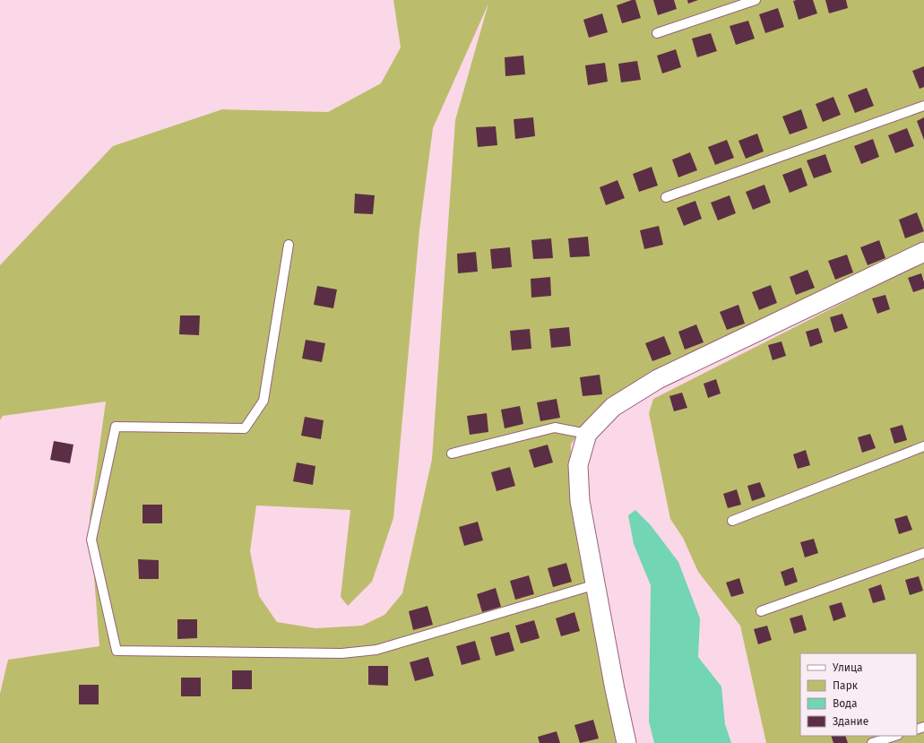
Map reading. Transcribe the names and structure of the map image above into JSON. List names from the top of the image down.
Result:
{
  "legend": [
    "Улица",
    "Парк",
    "Вода",
    "Здание"
  ]
}
